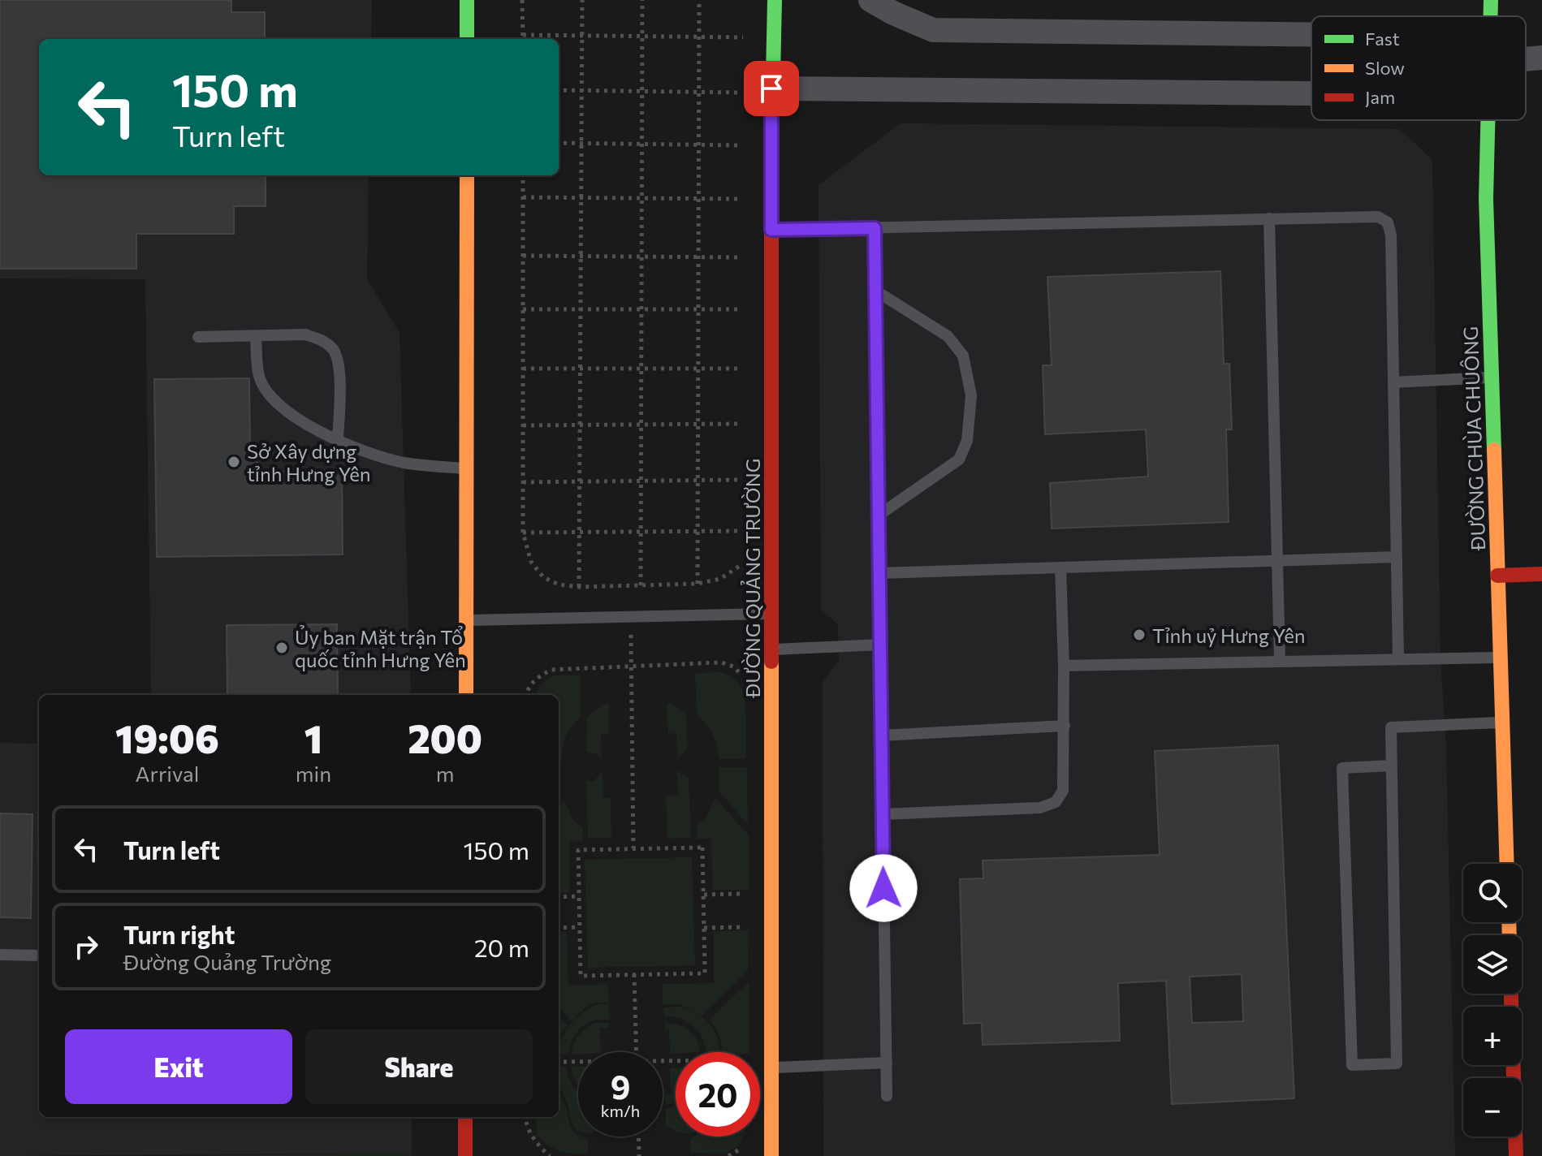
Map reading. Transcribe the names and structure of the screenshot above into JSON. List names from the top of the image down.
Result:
{
  "streets": {
    "street": ["ĐƯỜNG CHÙA CHUÔNG", "ĐƯỜNG QUẢNG TRƯỜNG"]
  },
  "places": ["Sở Xây dựng tỉnh Hưng Yên", "Tỉnh uỷ Hưng Yên", "Ủy ban Mặt trận Tổ quốc tỉnh Hưng Yên"],
  "legend": ["Fast", "Slow", "Jam"],
  "page": {
    "turn": ["150 m", "Turn left"],
    "eta": [
      "19:06",
      "Arrival",
      "1",
      "min",
      "200",
      "m"
    ],
    "list": [
      {
        "name": "Turn left",
        "value": "150 m"
      },
      {
        "name": "Turn right",
        "note": "Đường Quảng Trường",
        "value": "20 m"
      }
    ],
    "map_buttons": ["+", "−"],
    "buttons": ["Exit", "Share"],
    "speed": "9 km/h",
    "limit": "20"
  }
}
